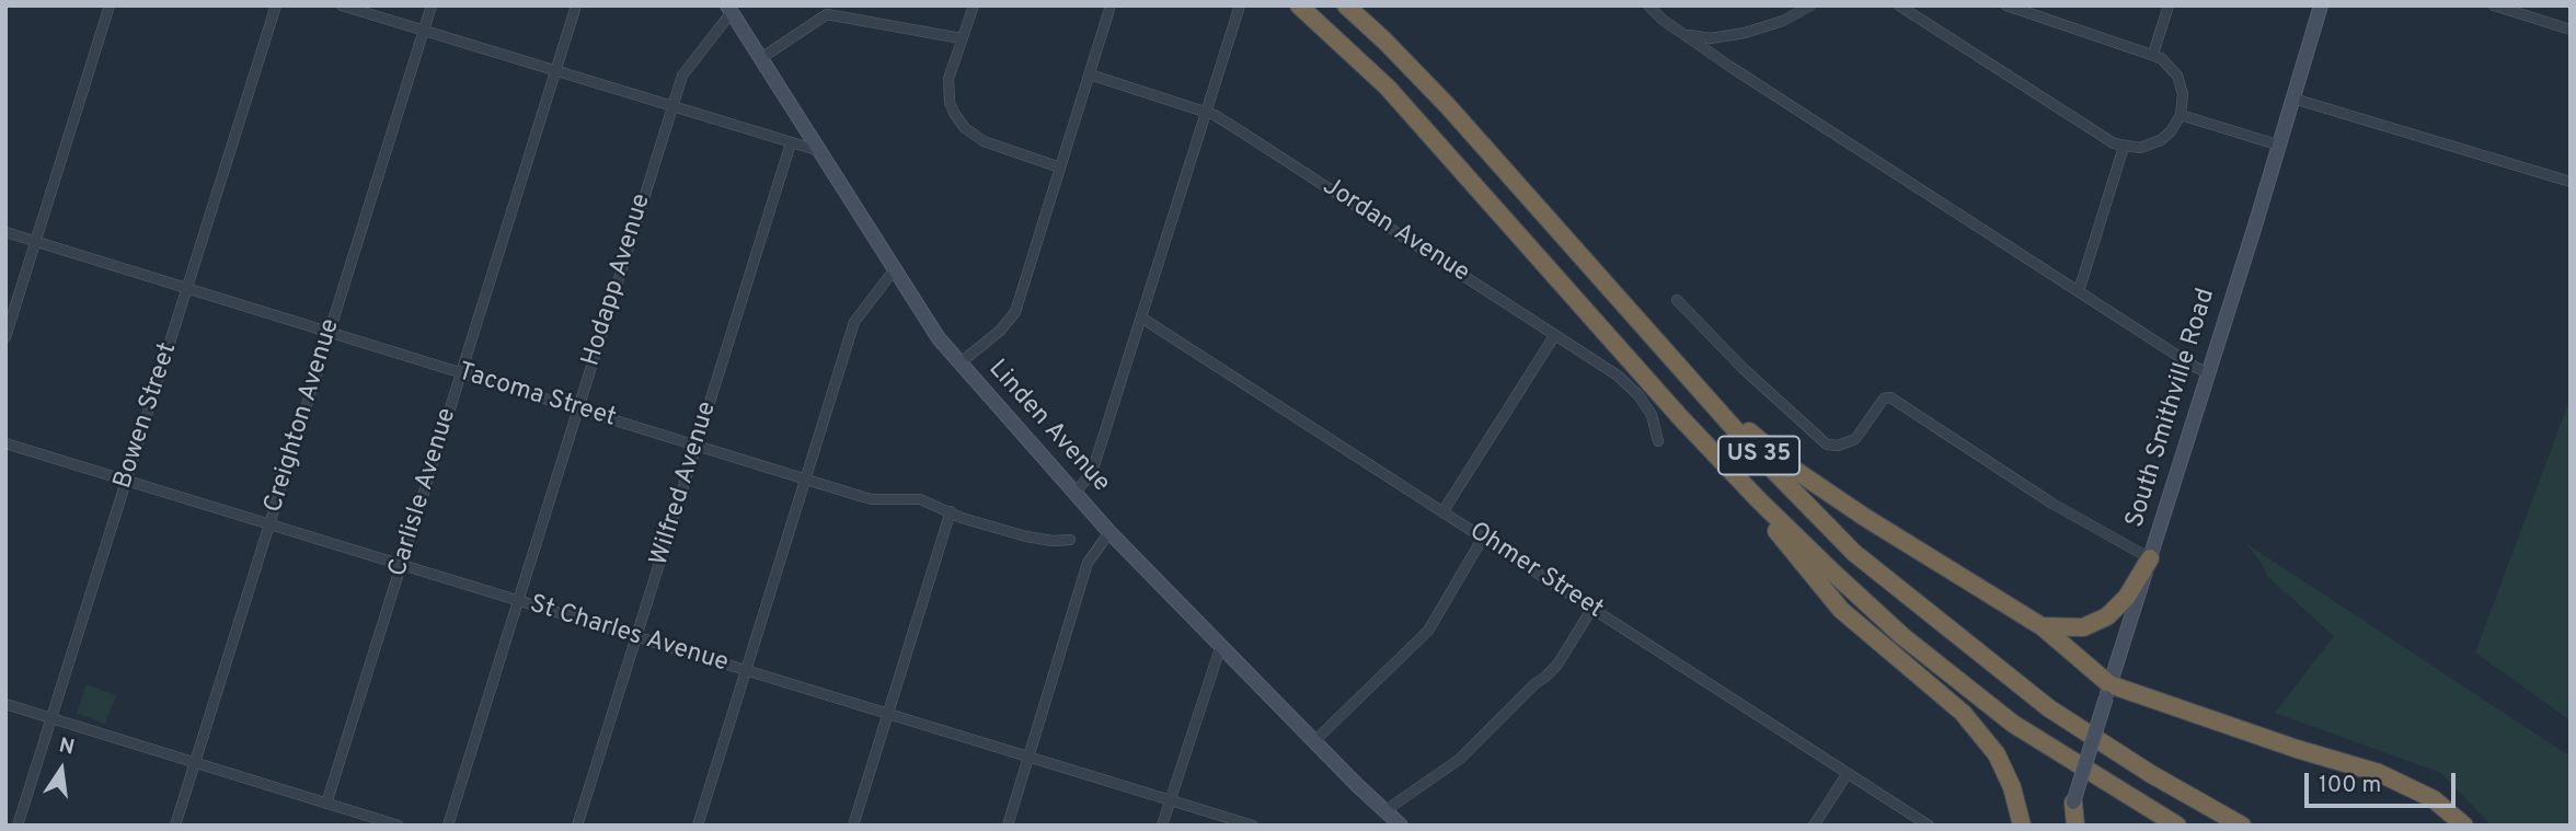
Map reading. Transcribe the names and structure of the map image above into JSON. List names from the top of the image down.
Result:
{
  "streets": {
    "highway": ["US 35"],
    "main road": ["South Smithville Road", "Linden Avenue"],
    "street": [
      "Jordan Avenue",
      "Hodapp Avenue",
      "Tacoma Street",
      "Bowen Street",
      "Creighton Avenue",
      "Wilfred Avenue",
      "Carlisle Avenue",
      "Ohmer Street",
      "St Charles Avenue"
    ]
  },
  "crossings": [
    ["Hodapp Avenue", "Tacoma Street"],
    ["Hodapp Avenue", "Linden Avenue"],
    ["Hodapp Avenue", "St Charles Avenue"],
    ["Tacoma Street", "Bowen Street"],
    ["Tacoma Street", "Creighton Avenue"],
    ["Tacoma Street", "Wilfred Avenue"],
    ["Tacoma Street", "Carlisle Avenue"],
    ["Bowen Street", "St Charles Avenue"],
    ["Creighton Avenue", "St Charles Avenue"],
    ["Wilfred Avenue", "St Charles Avenue"],
    ["Carlisle Avenue", "St Charles Avenue"]
  ],
  "scale_bar": "100 m",
  "north": "top"
}
